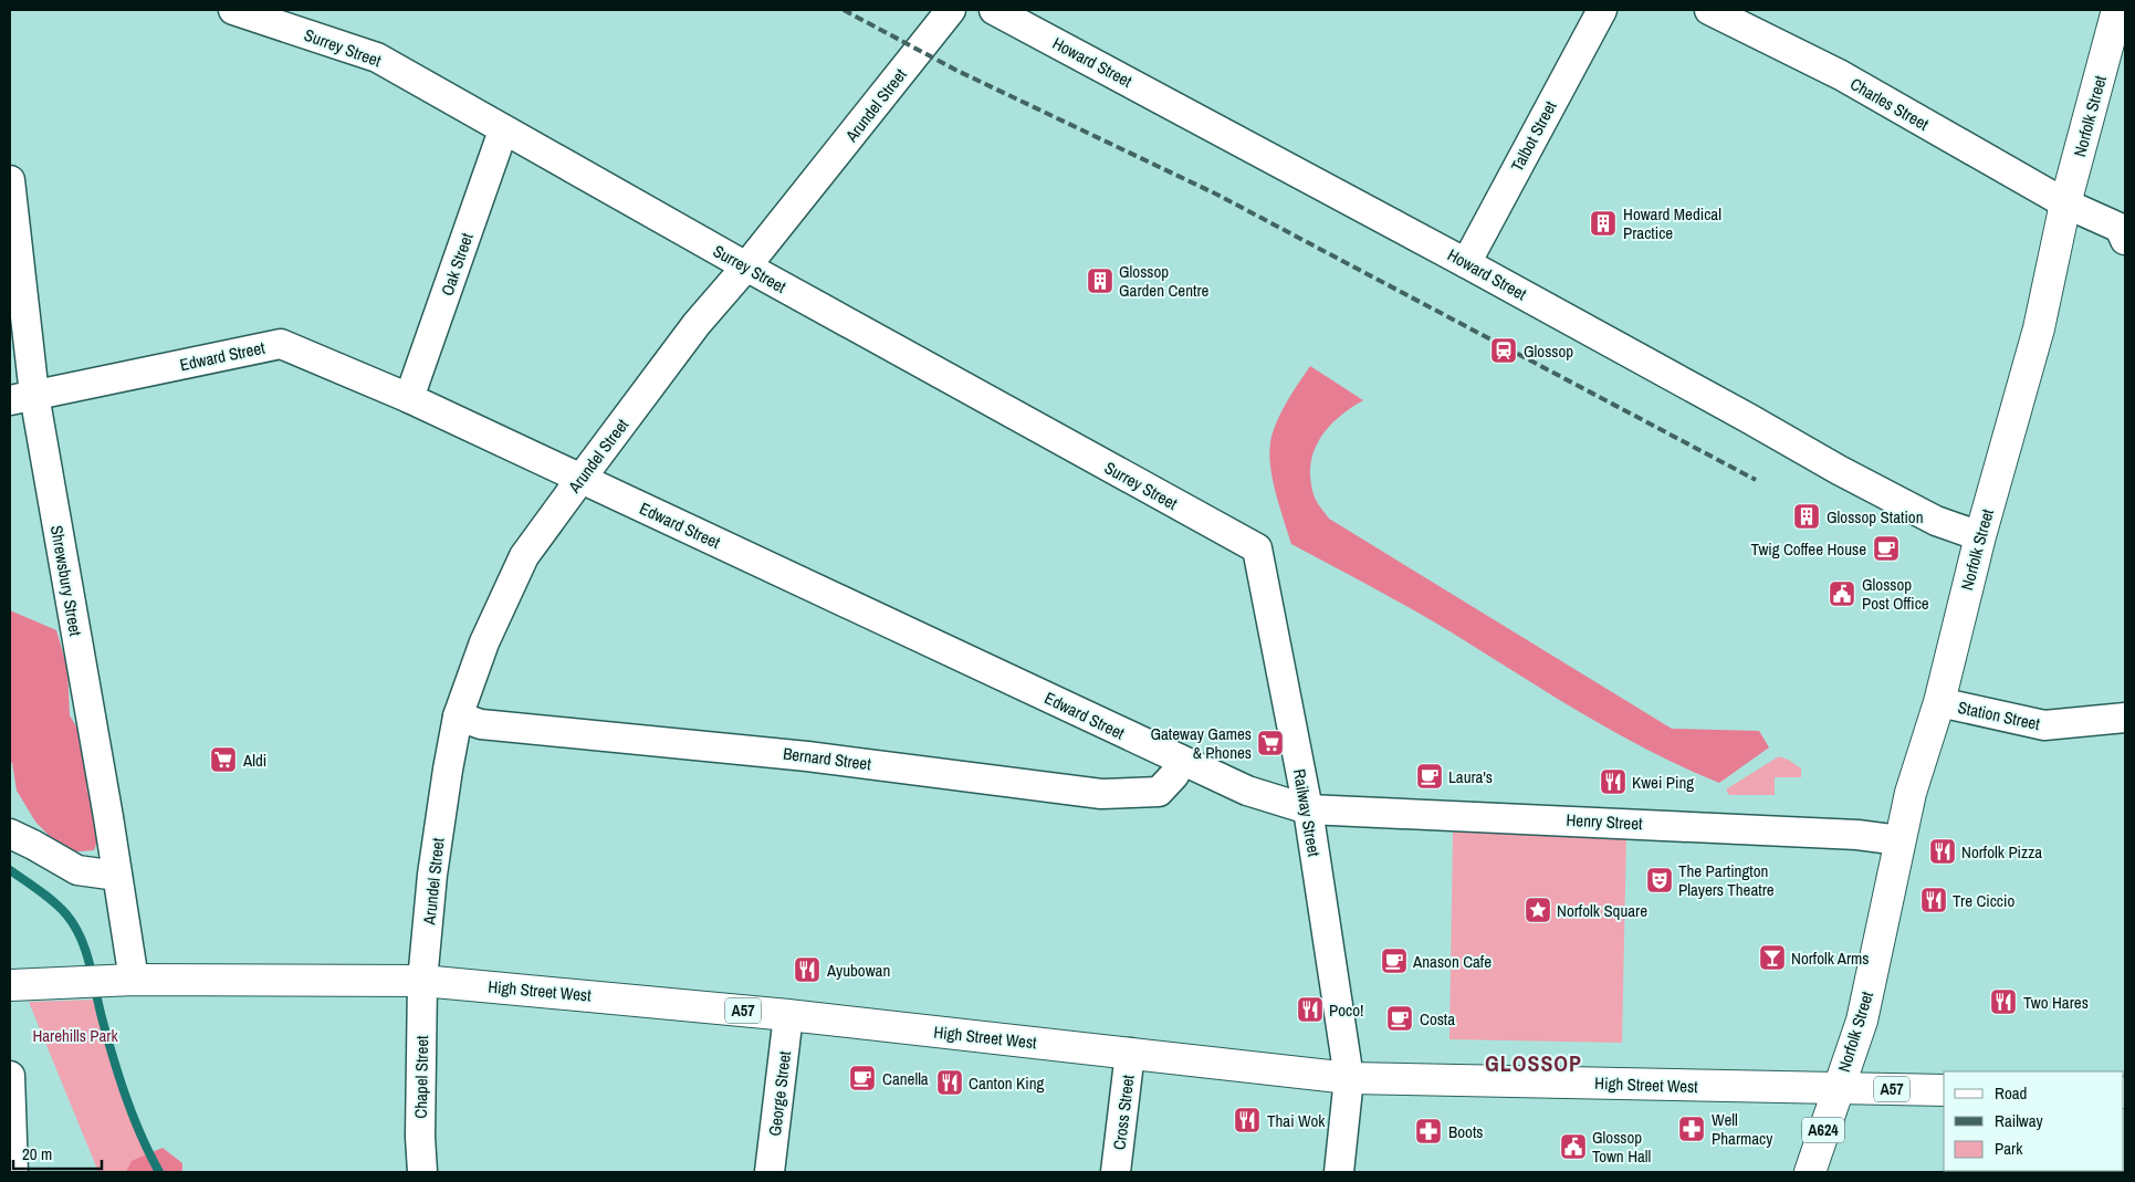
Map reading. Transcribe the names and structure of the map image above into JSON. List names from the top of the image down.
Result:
{
  "streets": {
    "main road": [
      "Norfolk Street",
      "High Street West",
      "A57",
      "A624"
    ],
    "street": [
      "Surrey Street",
      "Howard Street",
      "Charles Street",
      "Arundel Street",
      "Talbot Street",
      "Oak Street",
      "Edward Street",
      "Shrewsbury Street",
      "Station Street",
      "Bernard Street",
      "Railway Street",
      "Henry Street",
      "Chapel Street",
      "George Street",
      "Cross Street"
    ]
  },
  "crossings": [
    ["Surrey Street", "Arundel Street"],
    ["Surrey Street", "Oak Street"],
    ["Surrey Street", "Railway Street"],
    ["Howard Street", "Norfolk Street"],
    ["Howard Street", "Talbot Street"],
    ["Charles Street", "Norfolk Street"],
    ["Arundel Street", "Edward Street"],
    ["Arundel Street", "Bernard Street"],
    ["Arundel Street", "High Street West"],
    ["Arundel Street", "Chapel Street"],
    ["Norfolk Street", "Station Street"],
    ["Norfolk Street", "Henry Street"],
    ["Norfolk Street", "High Street West"],
    ["Norfolk Street", "A57"],
    ["Norfolk Street", "A624"],
    ["Oak Street", "Edward Street"],
    ["Edward Street", "Shrewsbury Street"],
    ["Edward Street", "Bernard Street"],
    ["Edward Street", "Railway Street"],
    ["Edward Street", "Henry Street"],
    ["Shrewsbury Street", "High Street West"],
    ["Shrewsbury Street", "A57"],
    ["Railway Street", "Henry Street"],
    ["Railway Street", "High Street West"],
    ["High Street West", "A57"],
    ["High Street West", "Chapel Street"],
    ["High Street West", "George Street"],
    ["High Street West", "Cross Street"],
    ["High Street West", "A624"],
    ["A57", "A624"]
  ],
  "districts": ["GLOSSOP"],
  "parks": ["Harehills Park"],
  "places": {
    "building": ["Howard Medical Practice", "Glossop Garden Centre", "Glossop Station"],
    "station": ["Glossop"],
    "cafe": [
      "Twig Coffee House",
      "Laura's",
      "Anason Cafe",
      "Costa",
      "Canella"
    ],
    "public building": ["Glossop Post Office", "Glossop Town Hall"],
    "supermarket": ["Gateway Games & Phones", "Aldi"],
    "restaurant": [
      "Kwei Ping",
      "Norfolk Pizza",
      "Tre Ciccio",
      "Ayubowan",
      "Two Hares",
      "Poco!",
      "Canton King",
      "Thai Wok"
    ],
    "theatre": ["The Partington Players Theatre"],
    "place": ["Norfolk Square"],
    "bar": ["Norfolk Arms"],
    "pharmacy": ["Well Pharmacy", "Boots"]
  },
  "legend": ["Road", "Railway", "Park"],
  "scale_bar": "20 m"
}
